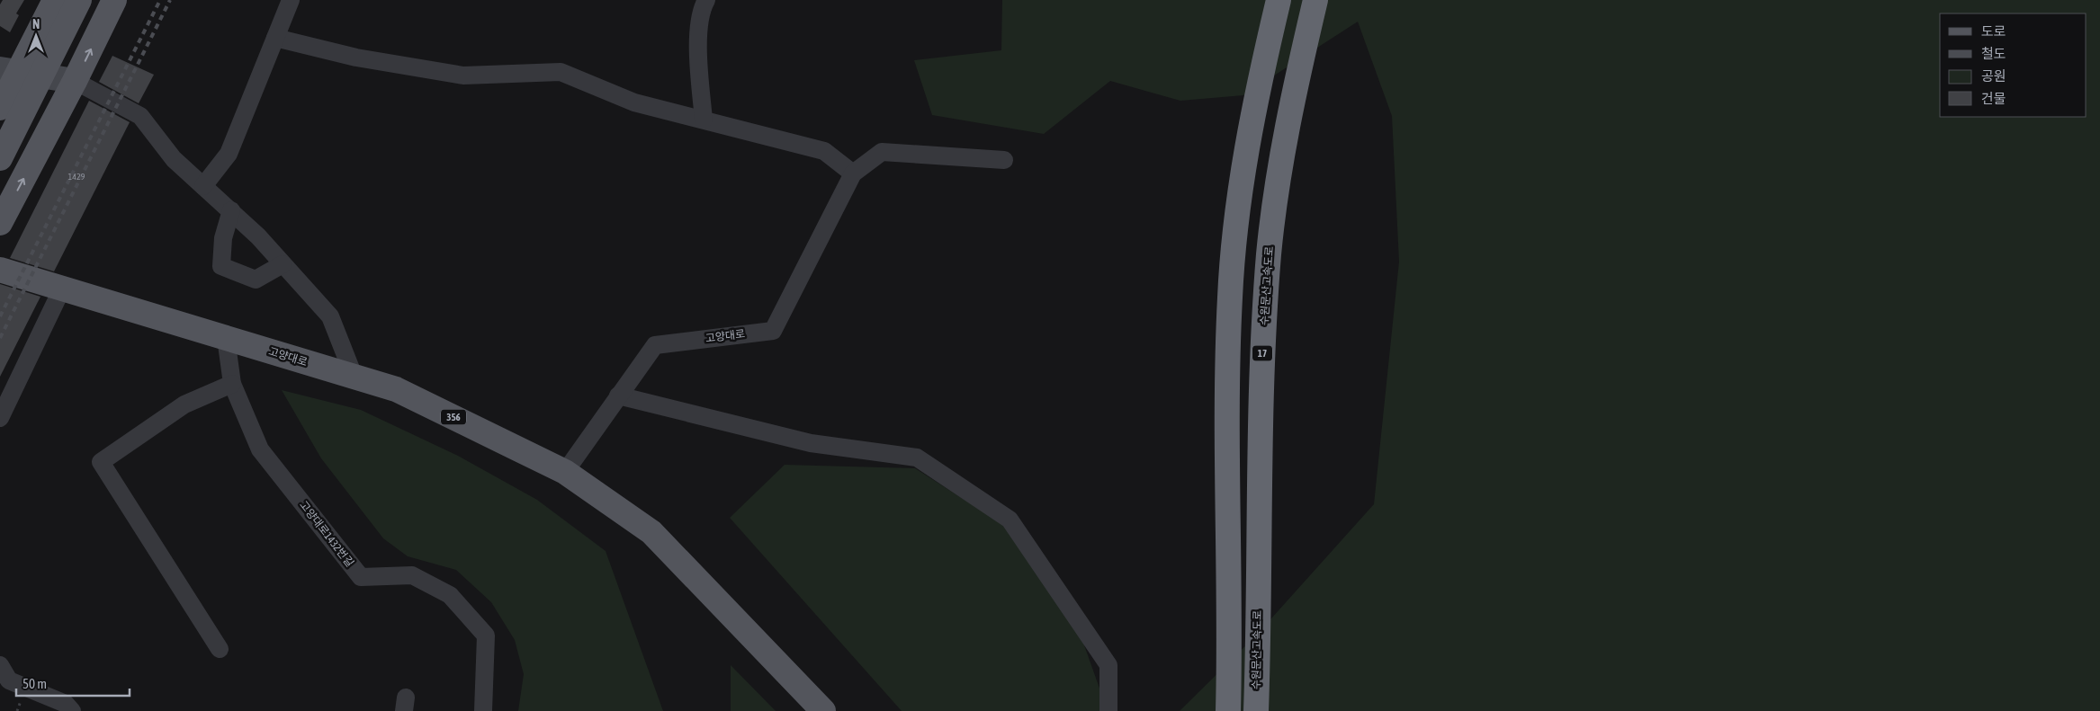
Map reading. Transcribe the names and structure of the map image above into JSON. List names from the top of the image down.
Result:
{
  "streets": {
    "highway": ["수원문산고속도로", "17"],
    "main road": ["고양대로", "356"],
    "street": ["고양대로1432번길"]
  },
  "crossings": [
    ["고양대로", "고양대로1432번길"]
  ],
  "house_numbers": ["1429"],
  "legend": [
    "도로",
    "철도",
    "공원",
    "건물"
  ],
  "scale_bar": "50 m",
  "north": "top"
}
